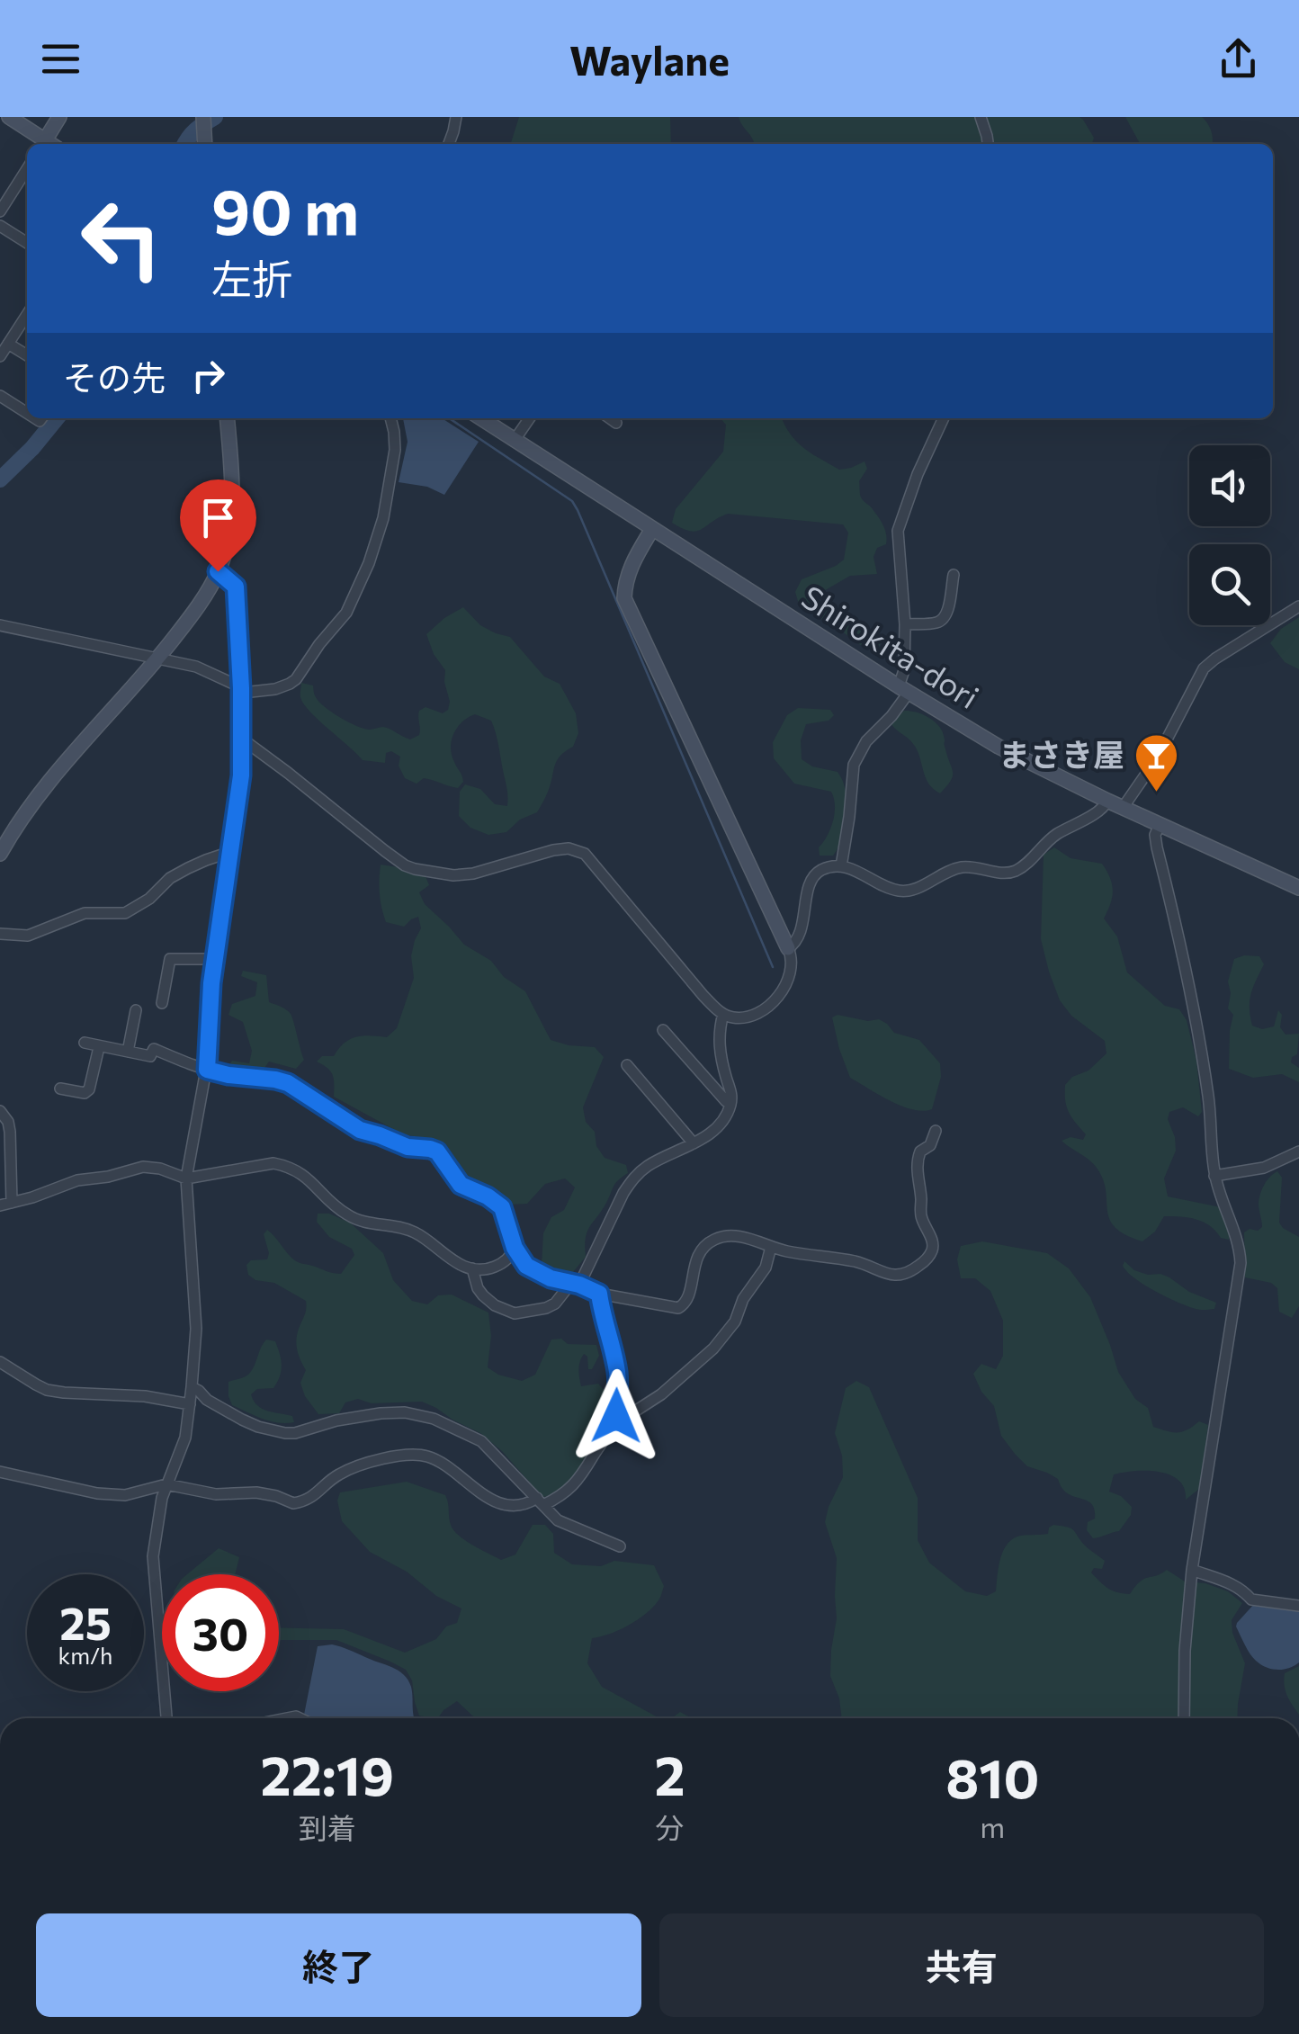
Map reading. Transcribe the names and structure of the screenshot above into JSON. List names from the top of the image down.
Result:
{
  "streets": {
    "street": ["Shirokita-dori"]
  },
  "places": {
    "bar": ["まさき屋"]
  },
  "page": {
    "header": "Waylane",
    "turn": ["90 m", "左折"],
    "then": "その先",
    "speed": "25 km/h",
    "limit": "30",
    "eta": [
      "22:19",
      "到着",
      "2",
      "分",
      "810",
      "m"
    ],
    "buttons": ["終了", "共有"]
  }
}
